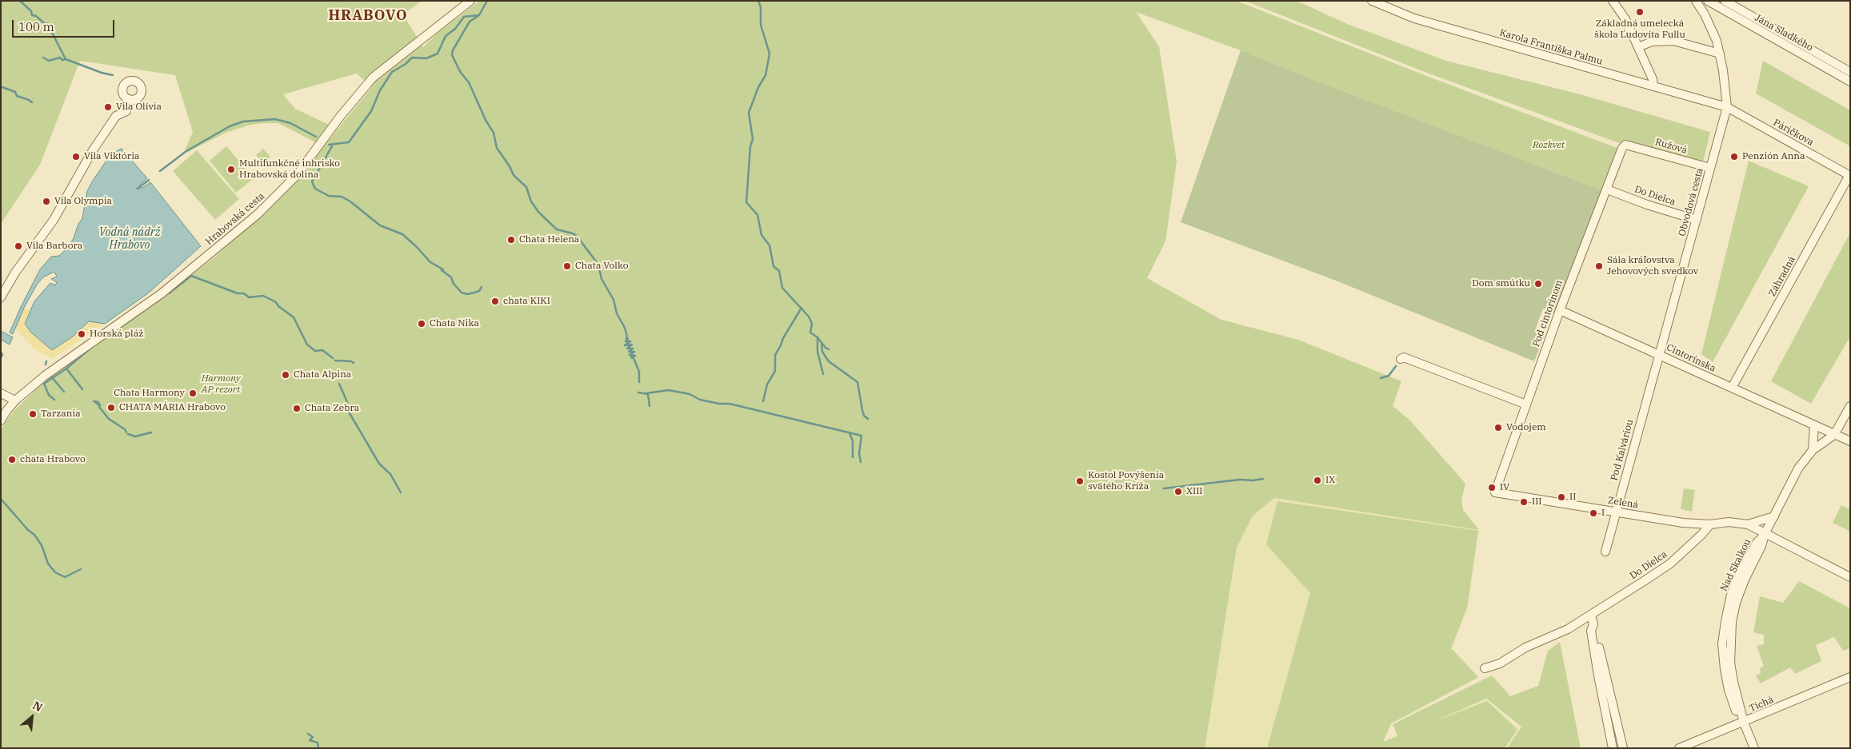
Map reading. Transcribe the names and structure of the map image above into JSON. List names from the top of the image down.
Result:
{
  "streets": {
    "street": [
      "Jána Sladkého",
      "Karola Františka Palmu",
      "Páričkova",
      "Ružová",
      "Do Dielca",
      "Obvodová cesta",
      "Hrabovská cesta",
      "Záhradná",
      "Pod cintorínom",
      "Cintorínska",
      "Pod Kalváriou",
      "Zelená",
      "Nad Skalkou",
      "Tichá"
    ]
  },
  "crossings": [
    ["Karola Františka Palmu", "Páričkova"],
    ["Karola Františka Palmu", "Obvodová cesta"],
    ["Páričkova", "Obvodová cesta"],
    ["Páričkova", "Záhradná"],
    ["Ružová", "Obvodová cesta"],
    ["Ružová", "Pod cintorínom"],
    ["Do Dielca", "Obvodová cesta"],
    ["Do Dielca", "Pod cintorínom"],
    ["Do Dielca", "Zelená"],
    ["Obvodová cesta", "Cintorínska"],
    ["Obvodová cesta", "Pod Kalváriou"],
    ["Záhradná", "Cintorínska"],
    ["Pod cintorínom", "Cintorínska"],
    ["Pod cintorínom", "Zelená"],
    ["Cintorínska", "Pod Kalváriou"],
    ["Cintorínska", "Nad Skalkou"],
    ["Pod Kalváriou", "Zelená"],
    ["Zelená", "Nad Skalkou"],
    ["Nad Skalkou", "Tichá"]
  ],
  "districts": ["HRABOVO"],
  "water": ["Vodná nádrž Hrabovo"],
  "parks": ["Rozkvet", "Harmony AP rezort"],
  "places": [
    "Základná umelecká škola Ľudovíta Fullu",
    "Vila Olívia",
    "Vila Viktória",
    "Penzión Anna",
    "Multifunkčné inhrisko Hrabovská dolina",
    "Vila Olympia",
    "Chata Helena",
    "Vila Barbora",
    "Chata Volko",
    "Sála kráľovstva Jehovových svedkov",
    "Dom smútku",
    "chata KIKI",
    "Chata Nika",
    "Horská pláž",
    "Chata Alpina",
    "Chata Harmony",
    "CHATA MÁRIA Hrabovo",
    "Chata Zebra",
    "Tarzania",
    "Vodojem",
    "chata Hrabovo",
    "IX",
    "Kostol Povýšenia svätého Kríža",
    "IV",
    "XIII",
    "II",
    "III",
    "I"
  ],
  "scale_bar": "100 m",
  "north": "top right"
}
